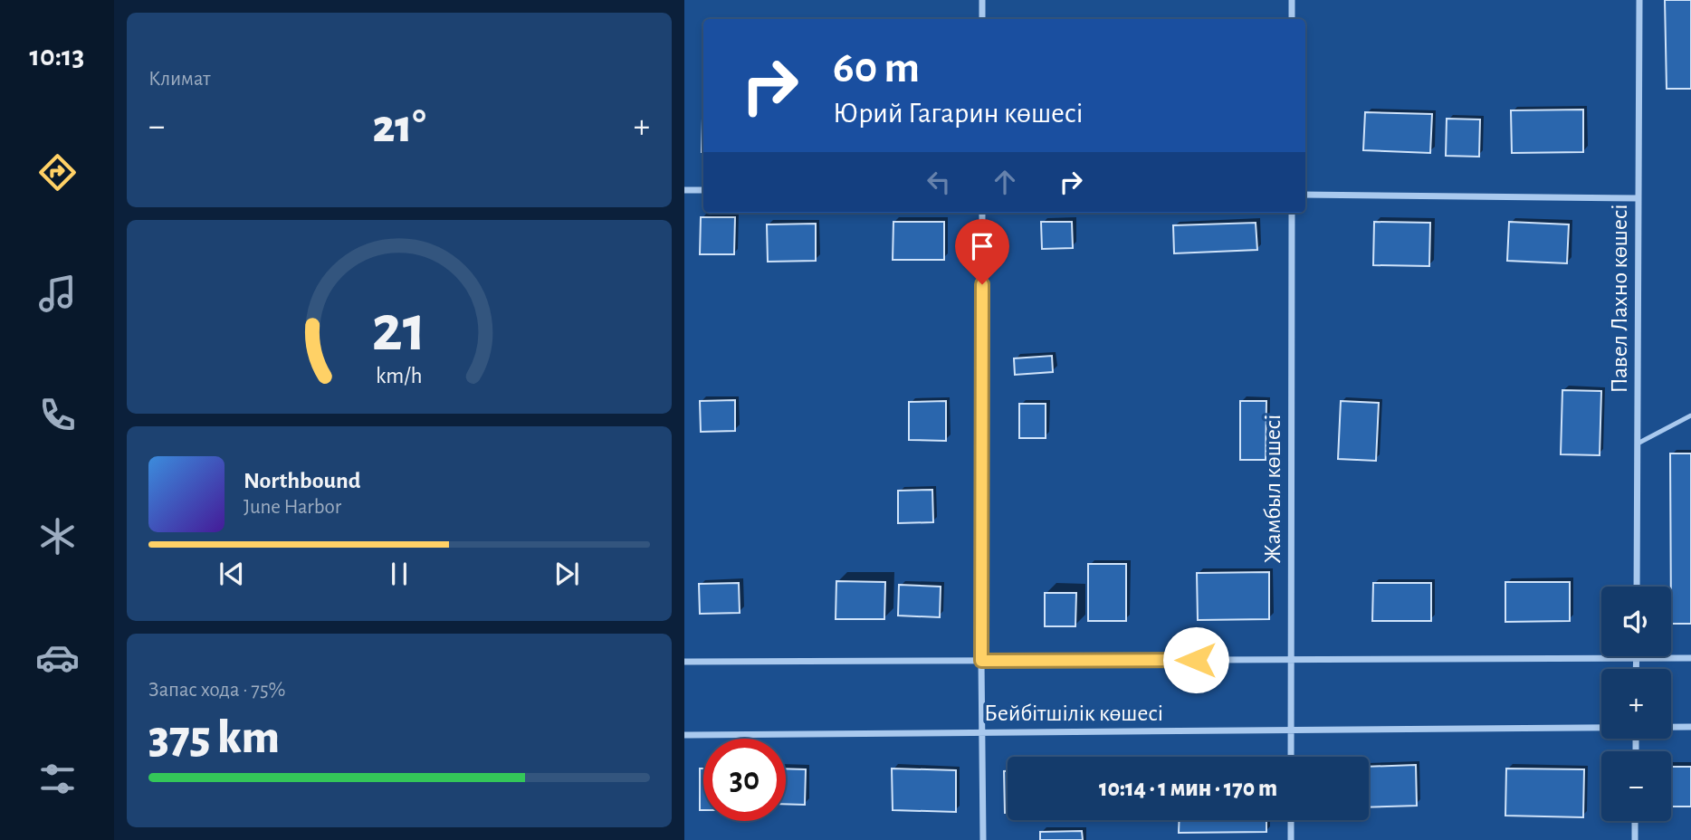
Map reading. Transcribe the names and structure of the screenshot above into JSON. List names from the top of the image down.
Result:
{
  "streets": {
    "street": ["Павел Лахно көшесі", "Жамбыл көшесі", "Бейбітшілік көшесі"]
  },
  "crossings": [
    ["Жамбыл көшесі", "Бейбітшілік көшесі"]
  ],
  "page": {
    "tabs": "10:13",
    "tile": [
      "Климат",
      ["Запас хода · 75%", "375 km"]
    ],
    "turn": ["60 m", "Юрий Гагарин көшесі"],
    "heat": ["−", "21°", "+"],
    "song": ["Northbound", "June Harbor"],
    "map_buttons": ["+", "−"],
    "limit": "30",
    "trip": "10:14 · 1 мин · 170 m",
    "gauge": ["21", "km/h"]
  }
}
